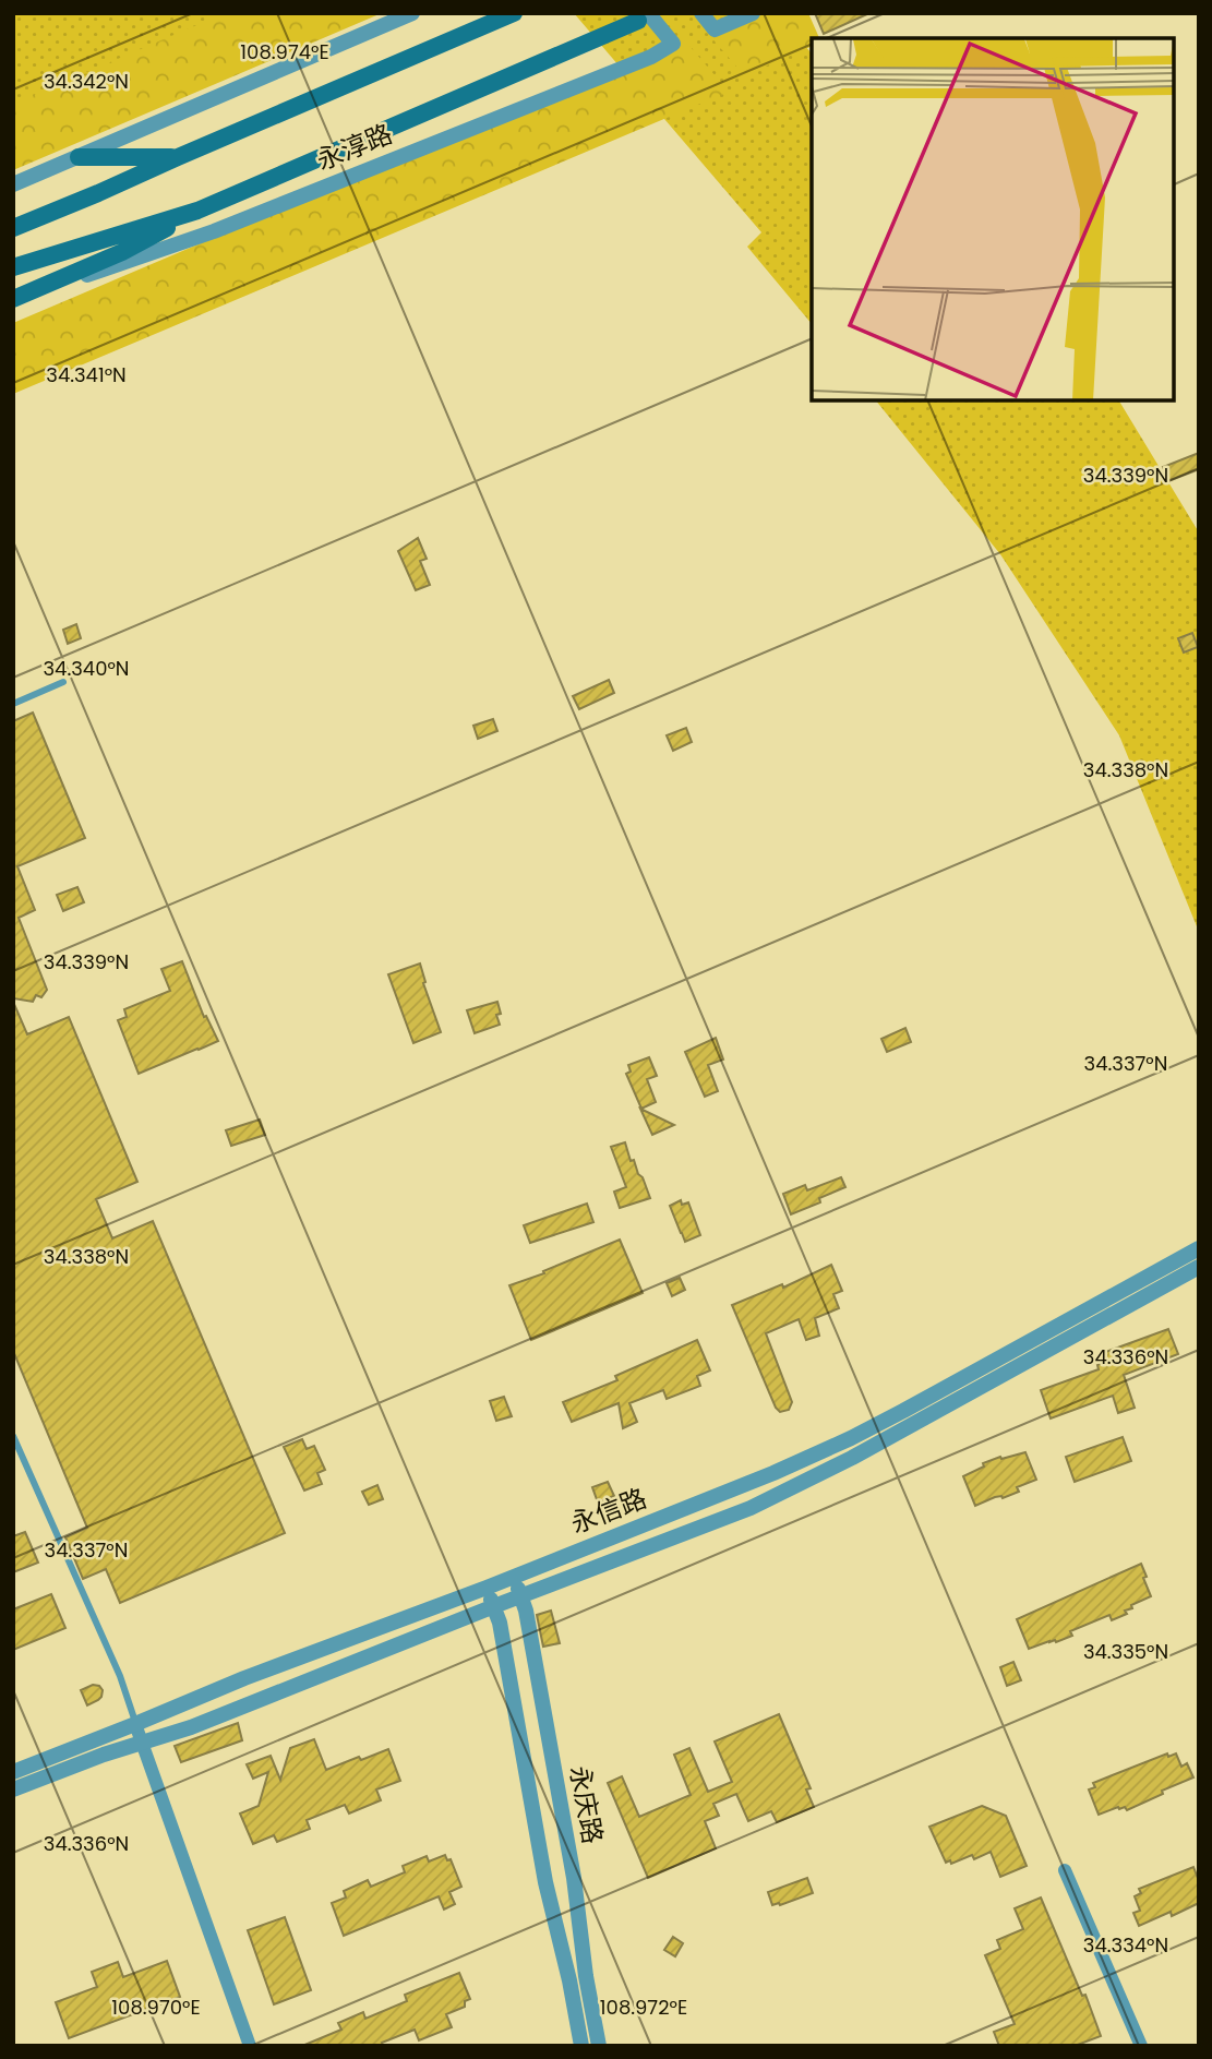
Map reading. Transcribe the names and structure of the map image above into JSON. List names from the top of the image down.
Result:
{
  "streets": {
    "main road": ["永淳路"],
    "street": ["永信路", "永庆路"]
  },
  "crossings": [
    ["永信路", "永庆路"]
  ],
  "coordinates": [
    "108.974°E",
    "34.342°N",
    "34.341°N",
    "34.339°N",
    "34.340°N",
    "34.338°N",
    "34.337°N",
    "34.336°N",
    "34.335°N",
    "34.334°N",
    "108.970°E",
    "108.972°E"
  ]
}
